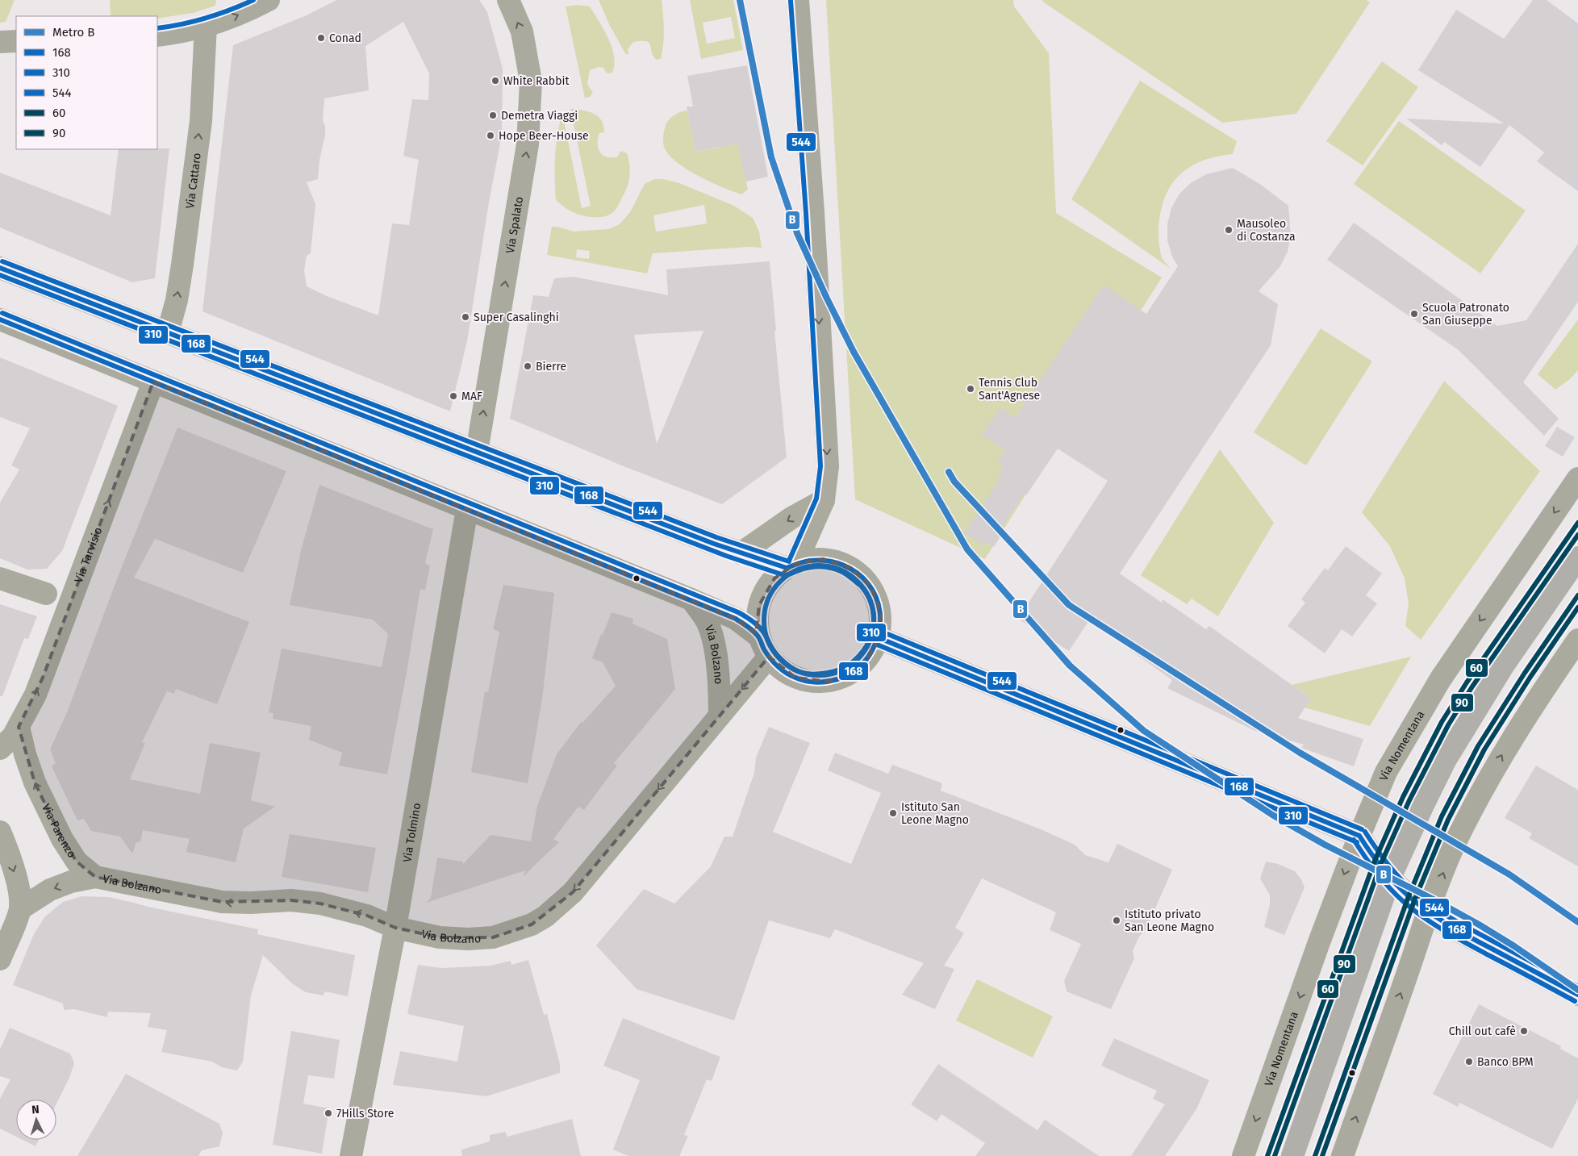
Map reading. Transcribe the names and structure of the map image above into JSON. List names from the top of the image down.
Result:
{
  "streets": {
    "street": [
      "Via Cattaro",
      "Via Spalato",
      "Via Tarvisio",
      "Via Bolzano",
      "Via Nomentana",
      "Via Parenzo",
      "Via Tolmino"
    ]
  },
  "crossings": [
    ["Via Tarvisio", "Via Parenzo"],
    ["Via Bolzano", "Via Parenzo"],
    ["Via Bolzano", "Via Tolmino"]
  ],
  "one_way": [
    "Via Cattaro",
    "Via Spalato",
    "Via Tarvisio",
    "Via Bolzano"
  ],
  "places": [
    "Conad",
    "White Rabbit",
    "Demetra Viaggi",
    "Hope Beer-House",
    "Mausoleo di Costanza",
    "Scuola Patronato San Giuseppe",
    "Super Casalinghi",
    "Bierre",
    "Tennis Club Sant'Agnese",
    "MAF",
    "Istituto San Leone Magno",
    "Istituto privato San Leone Magno",
    "Chill out cafè",
    "Banco BPM",
    "7Hills Store"
  ],
  "lines": [
    "metro line B",
    "transit line 544",
    "transit line 168",
    "transit line 310",
    "transit line 60",
    "transit line 90"
  ],
  "legend": [
    "Metro B",
    "168",
    "310",
    "544",
    "60",
    "90"
  ],
  "north": "top"
}
